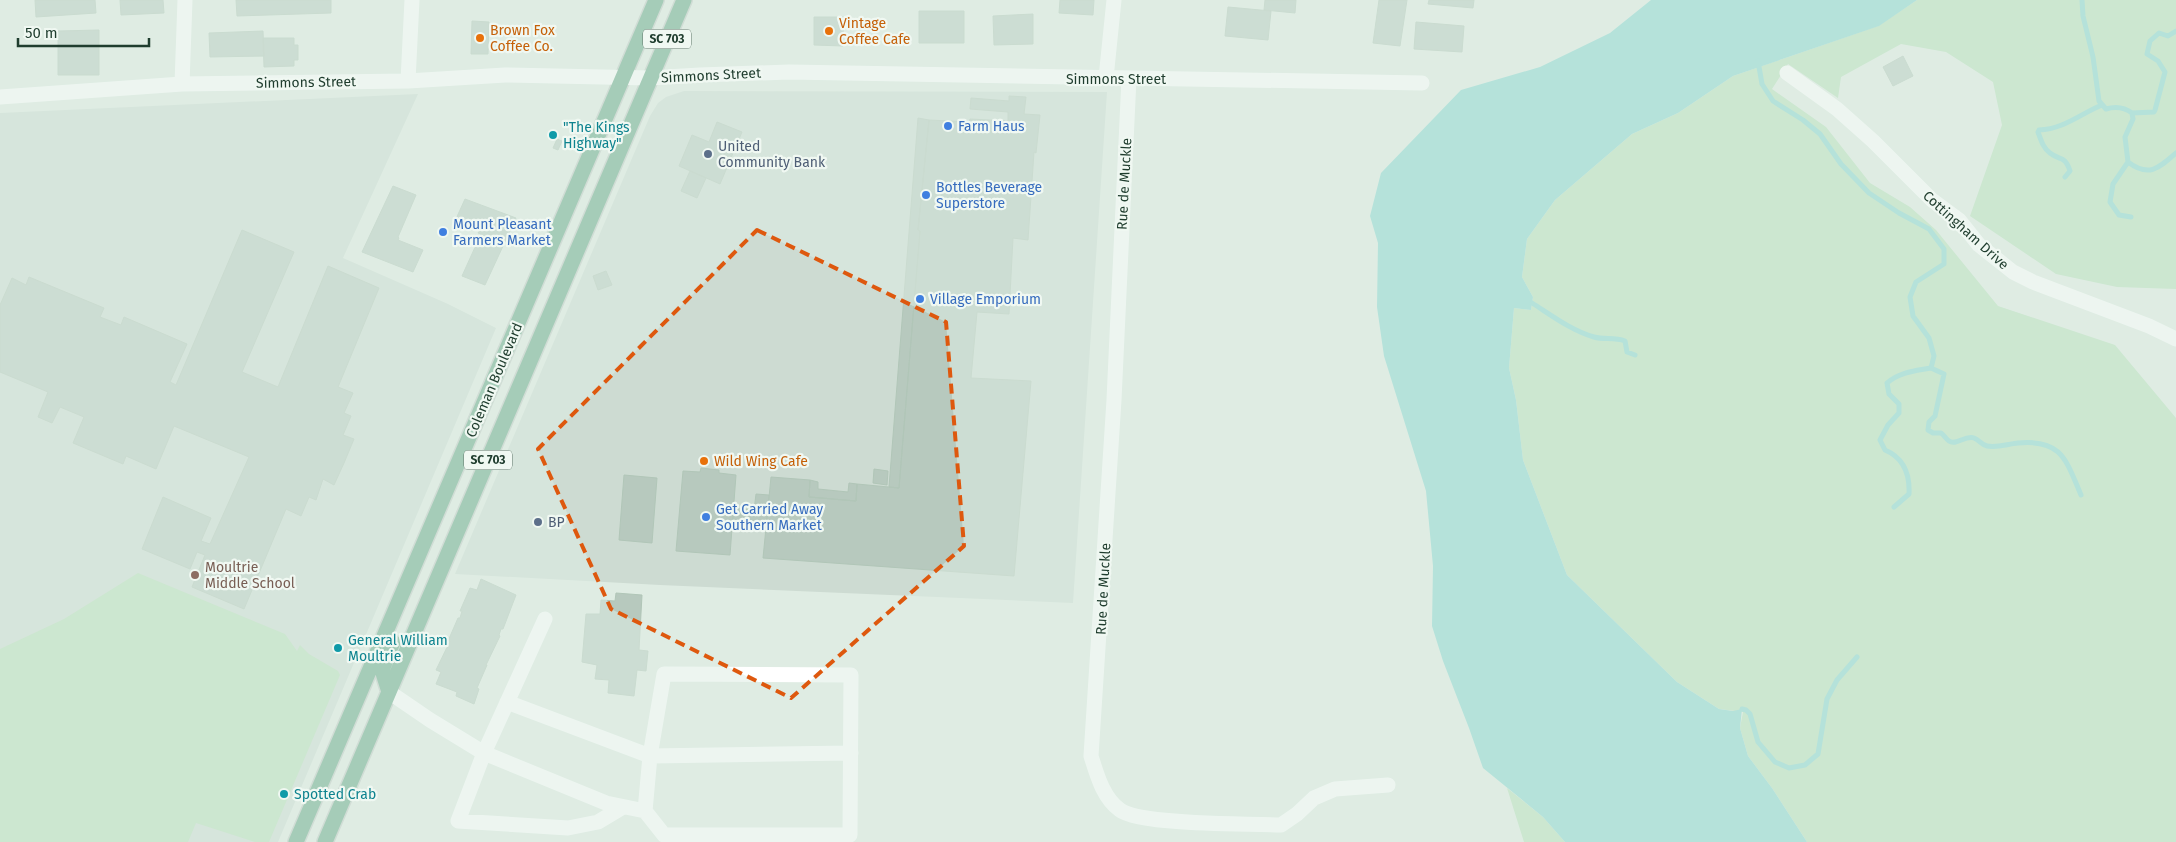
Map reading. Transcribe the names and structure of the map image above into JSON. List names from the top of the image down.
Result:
{
  "streets": {
    "main road": ["SC 703", "Coleman Boulevard"],
    "street": ["Simmons Street", "Rue de Muckle", "Cottingham Drive"]
  },
  "crossings": [
    ["Simmons Street", "Rue de Muckle"],
    ["Simmons Street", "Coleman Boulevard"]
  ],
  "places": [
    "Vintage Coffee Cafe",
    "Brown Fox Coffee Co.",
    "Farm Haus",
    "\"The Kings Highway\"",
    "United Community Bank",
    "Bottles Beverage Superstore",
    "Mount Pleasant Farmers Market",
    "Village Emporium",
    "Wild Wing Cafe",
    "Get Carried Away Southern Market",
    "BP",
    "Moultrie Middle School",
    "General William Moultrie",
    "Spotted Crab"
  ],
  "scale_bar": "50 m"
}
